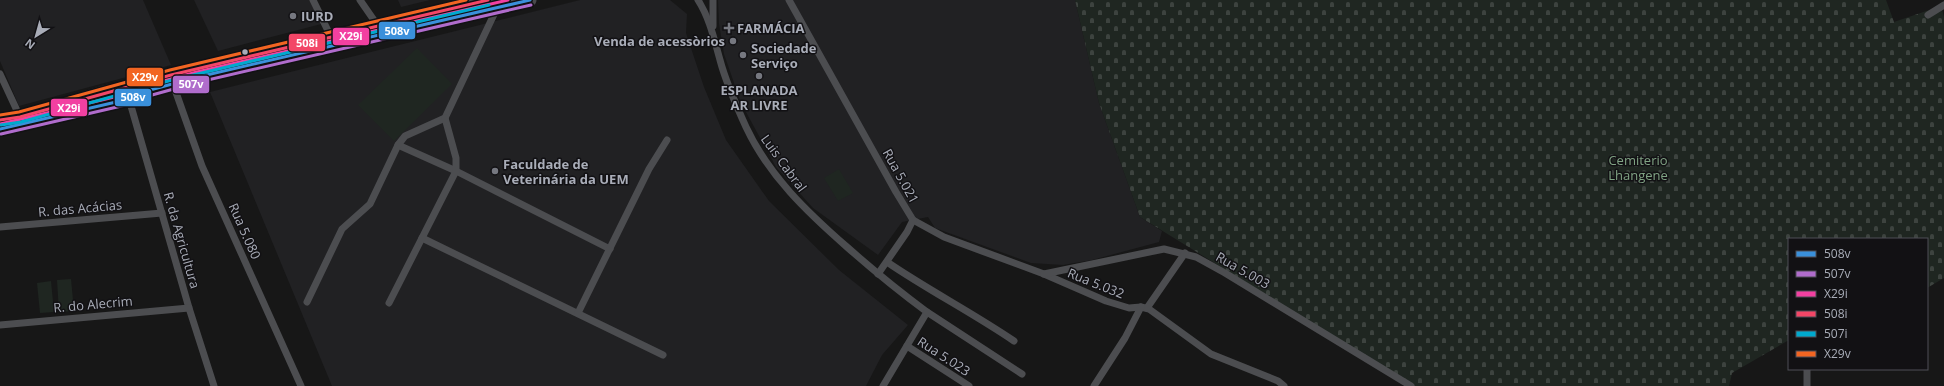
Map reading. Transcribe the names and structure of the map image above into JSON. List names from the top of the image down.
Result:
{
  "streets": {
    "street": [
      "Luis Cabral",
      "Rua 5.021",
      "R. das Acácias",
      "Rua 5.080",
      "R. da Agricultura",
      "Rua 5.003",
      "Rua 5.032",
      "R. do Alecrim",
      "Rua 5.023"
    ]
  },
  "crossings": [
    ["Luis Cabral", "Rua 5.021"],
    ["Rua 5.021", "Rua 5.032"],
    ["R. das Acácias", "R. da Agricultura"],
    ["R. da Agricultura", "R. do Alecrim"],
    ["Rua 5.003", "Rua 5.032"]
  ],
  "parks": ["Cemiterio Lhangene"],
  "places": {
    "other": [
      "IURD",
      "Venda de acessòrios",
      "Sociedade Serviço",
      "ESPLANADA AR LIVRE",
      "Faculdade de Veterinária da UEM"
    ],
    "health": ["FARMÁCIA"]
  },
  "lines": [
    "transit line 508v",
    "transit line X29i",
    "transit line 508i",
    "transit line X29v",
    "transit line 507v",
    "transit line 507i"
  ],
  "legend": [
    "508v",
    "507v",
    "X29i",
    "508i",
    "507i",
    "X29v"
  ],
  "north": "bottom left"
}
